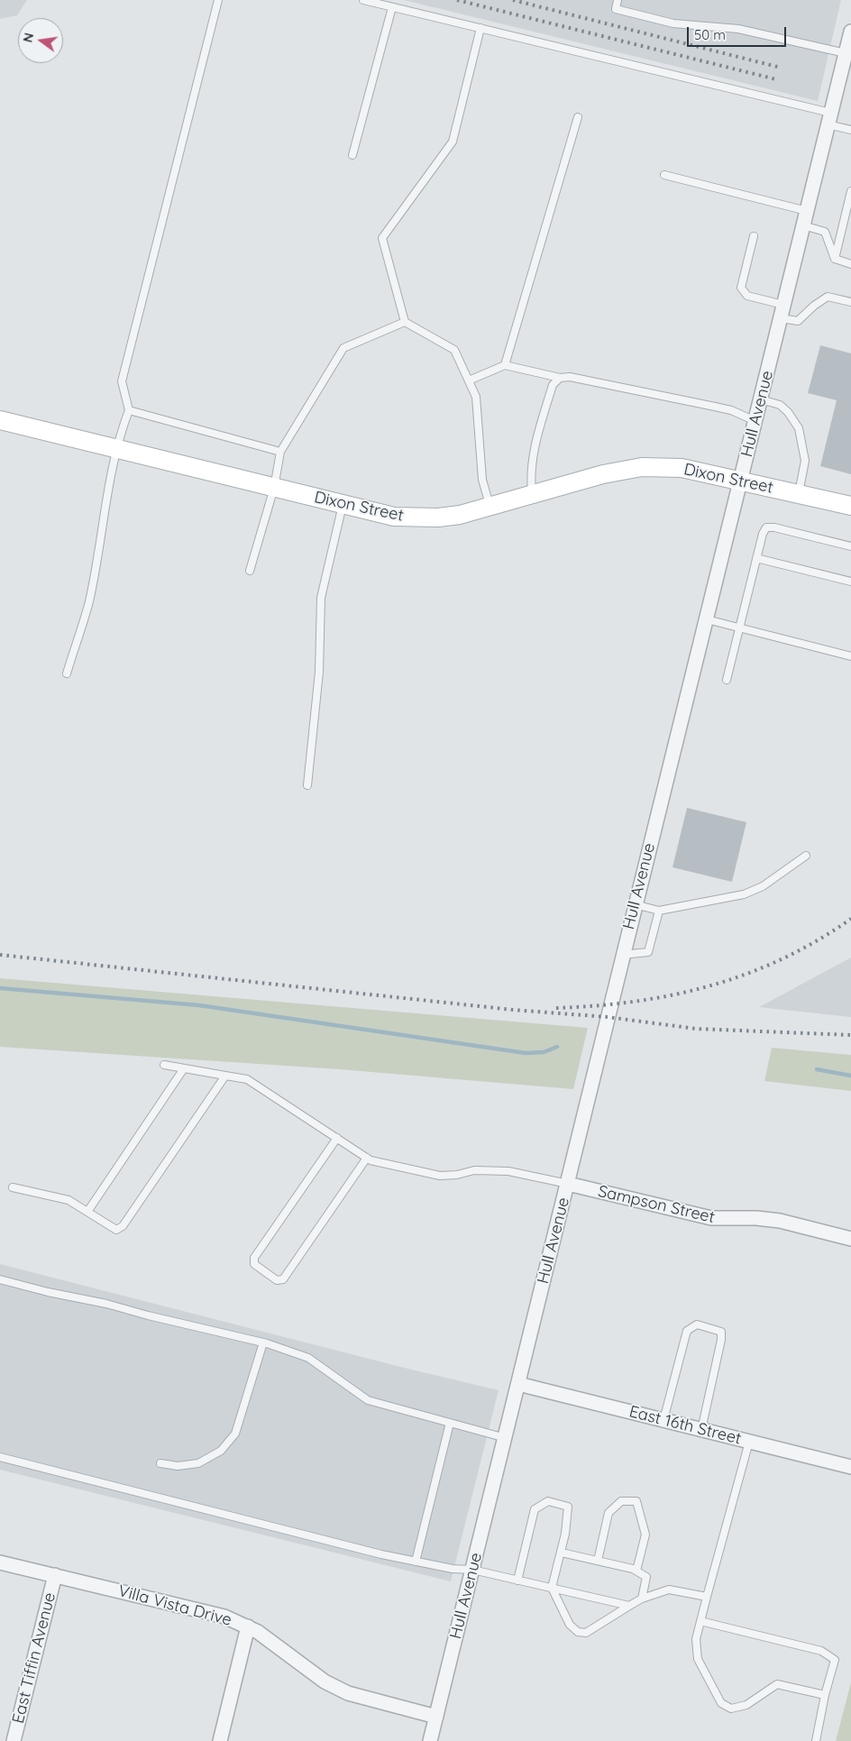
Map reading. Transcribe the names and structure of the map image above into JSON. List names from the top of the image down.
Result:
{
  "streets": {
    "street": [
      "Hull Avenue",
      "Dixon Street",
      "Sampson Street",
      "East 16th Street",
      "Villa Vista Drive",
      "East Tiffin Avenue"
    ]
  },
  "crossings": [
    ["Hull Avenue", "Dixon Street"],
    ["Hull Avenue", "Sampson Street"],
    ["Hull Avenue", "East 16th Street"],
    ["Hull Avenue", "Villa Vista Drive"],
    ["Villa Vista Drive", "East Tiffin Avenue"]
  ],
  "scale_bar": "50 m",
  "north": "left"
}
